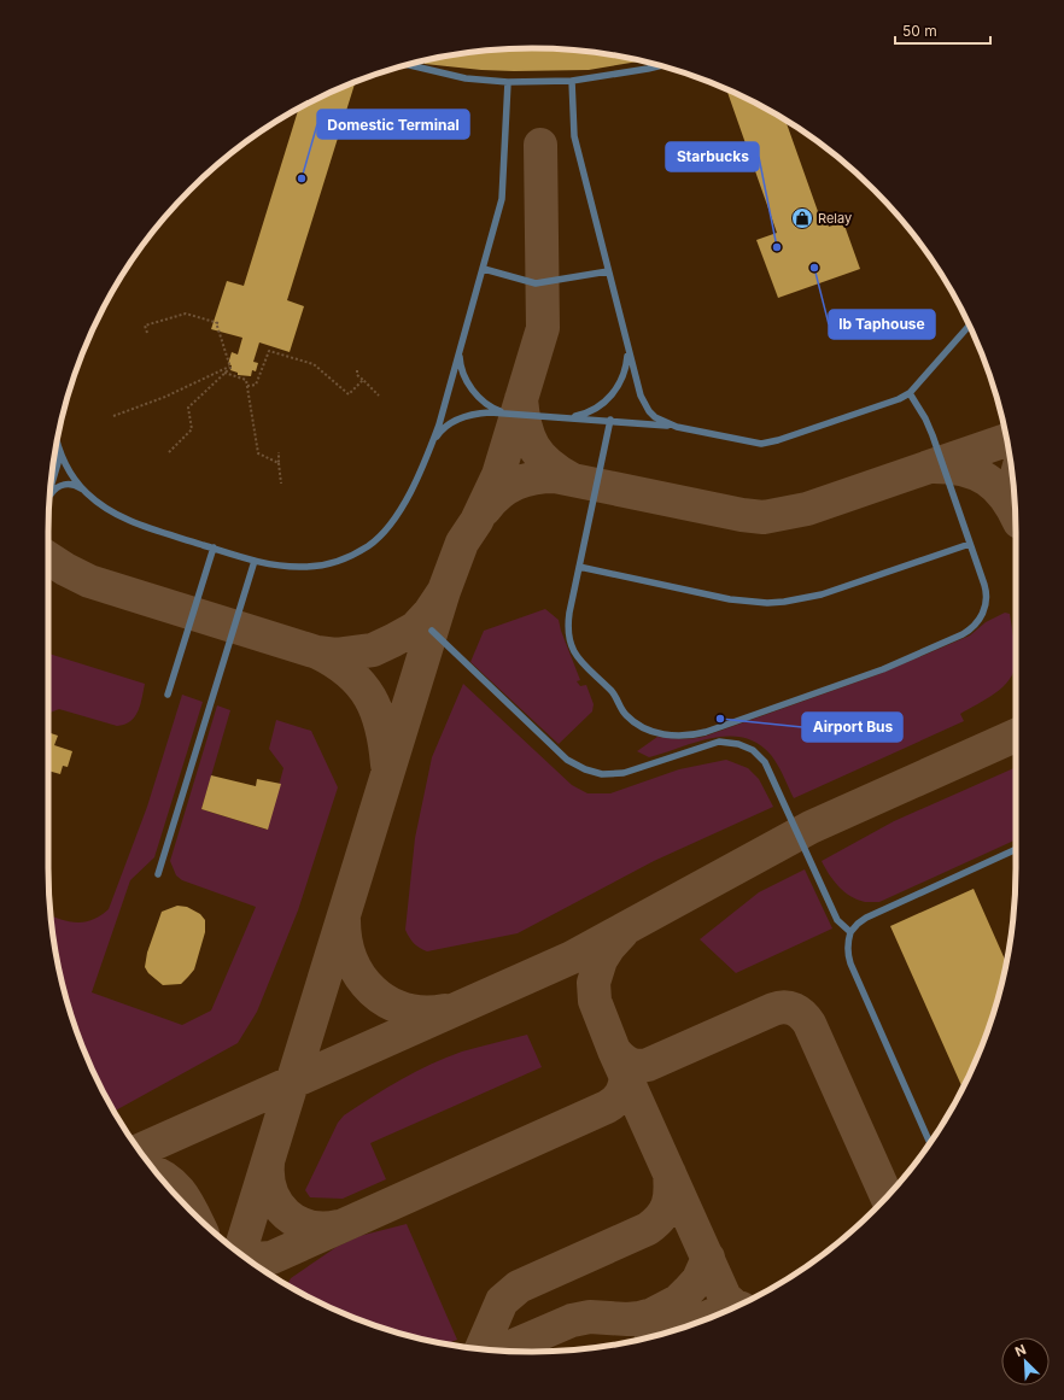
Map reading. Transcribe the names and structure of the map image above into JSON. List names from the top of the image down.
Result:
{
  "places": {
    "other": [
      "Domestic Terminal",
      "Starbucks",
      "lb Taphouse",
      "Airport Bus"
    ],
    "shop": ["Relay"]
  },
  "scale_bar": "50 m",
  "north": "top left"
}
